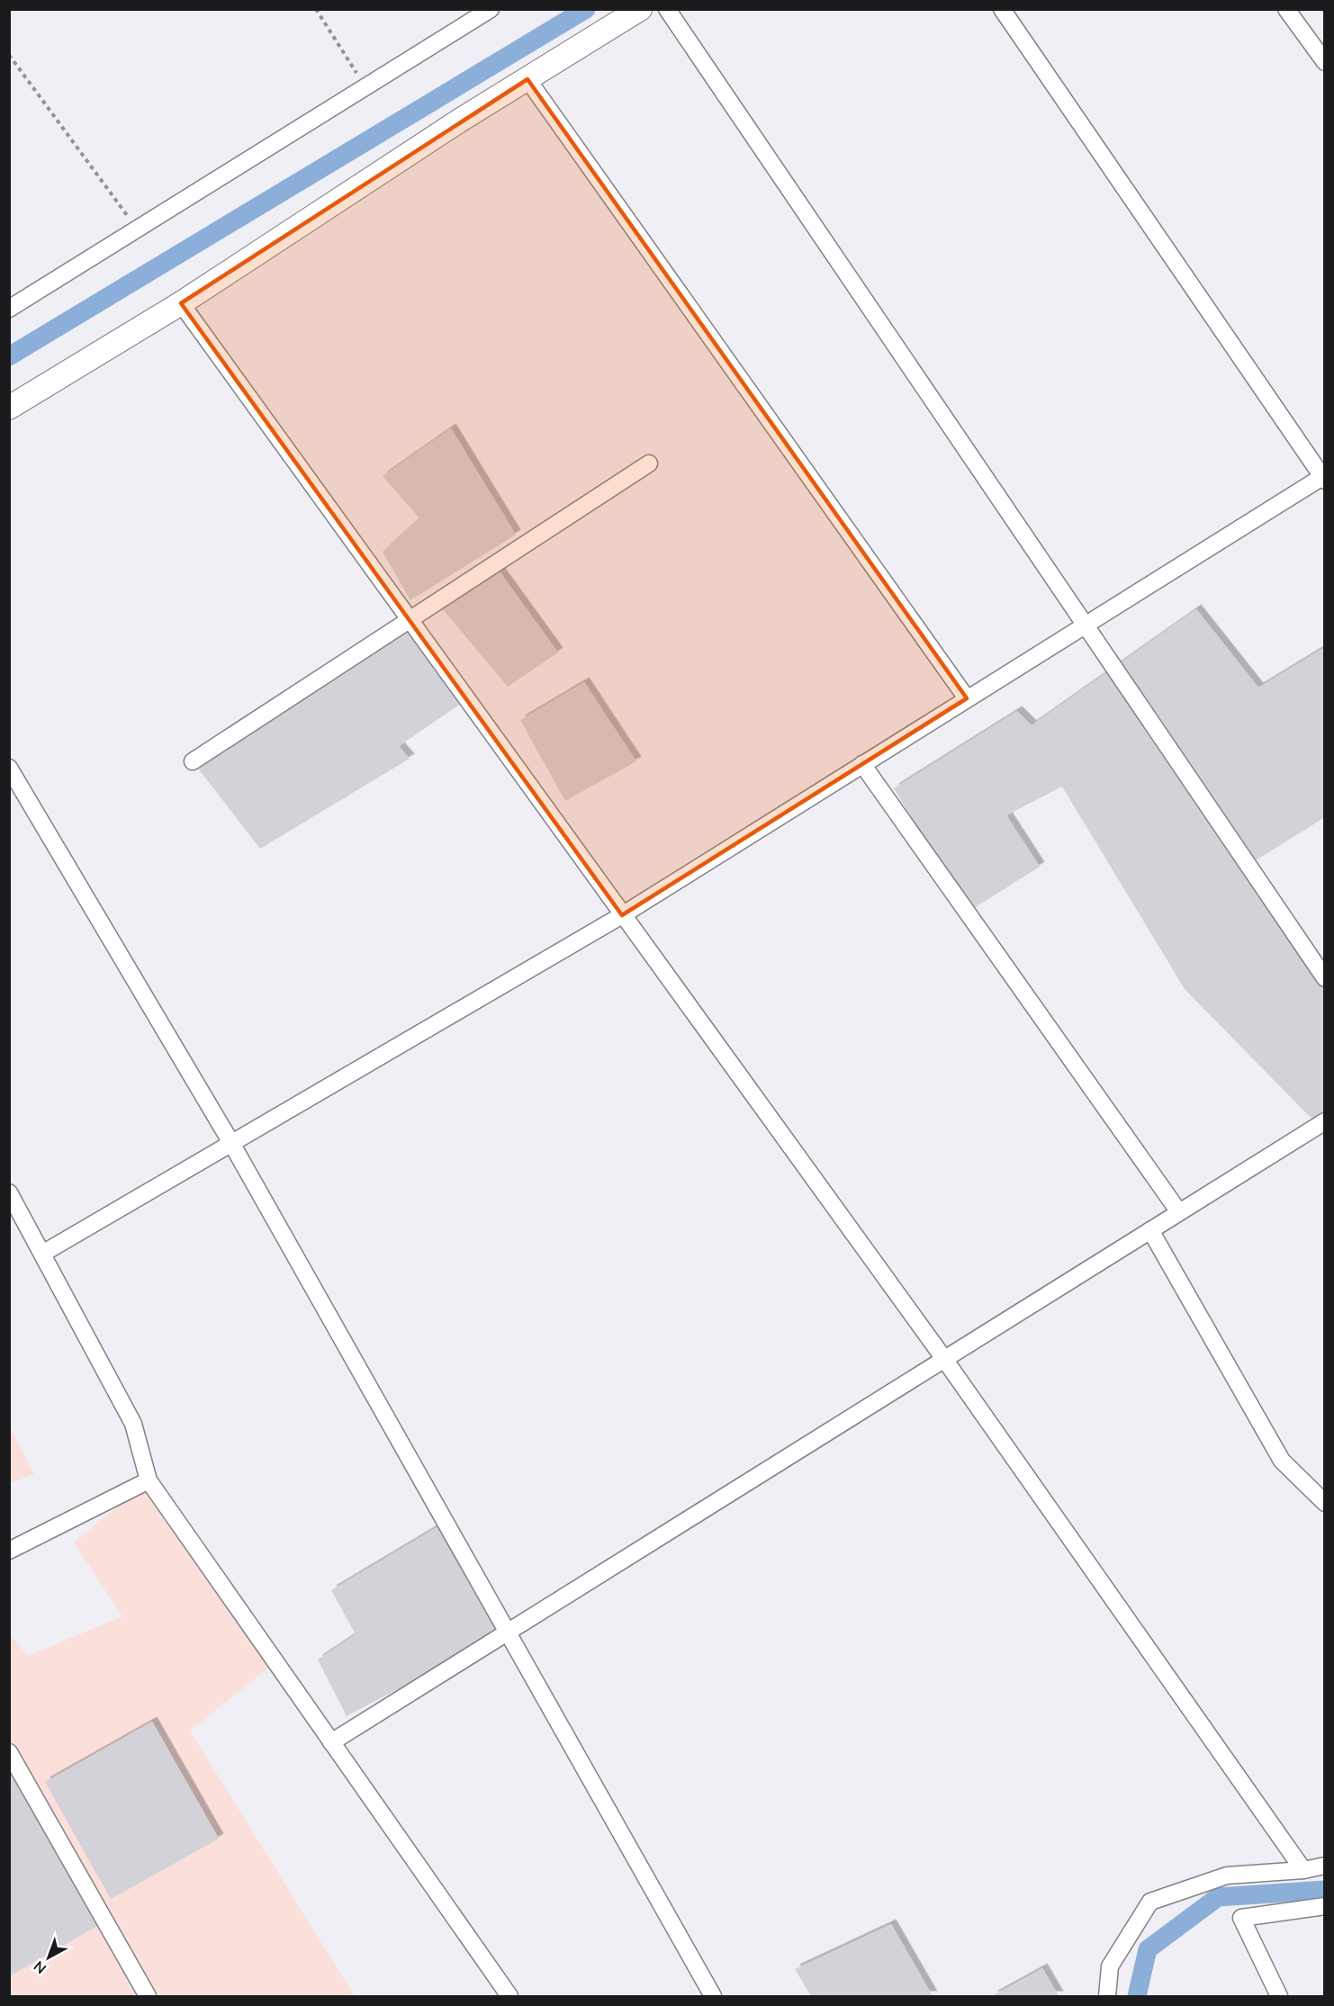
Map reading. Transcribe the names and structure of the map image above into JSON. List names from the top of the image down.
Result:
{
  "north": "bottom left"
}
